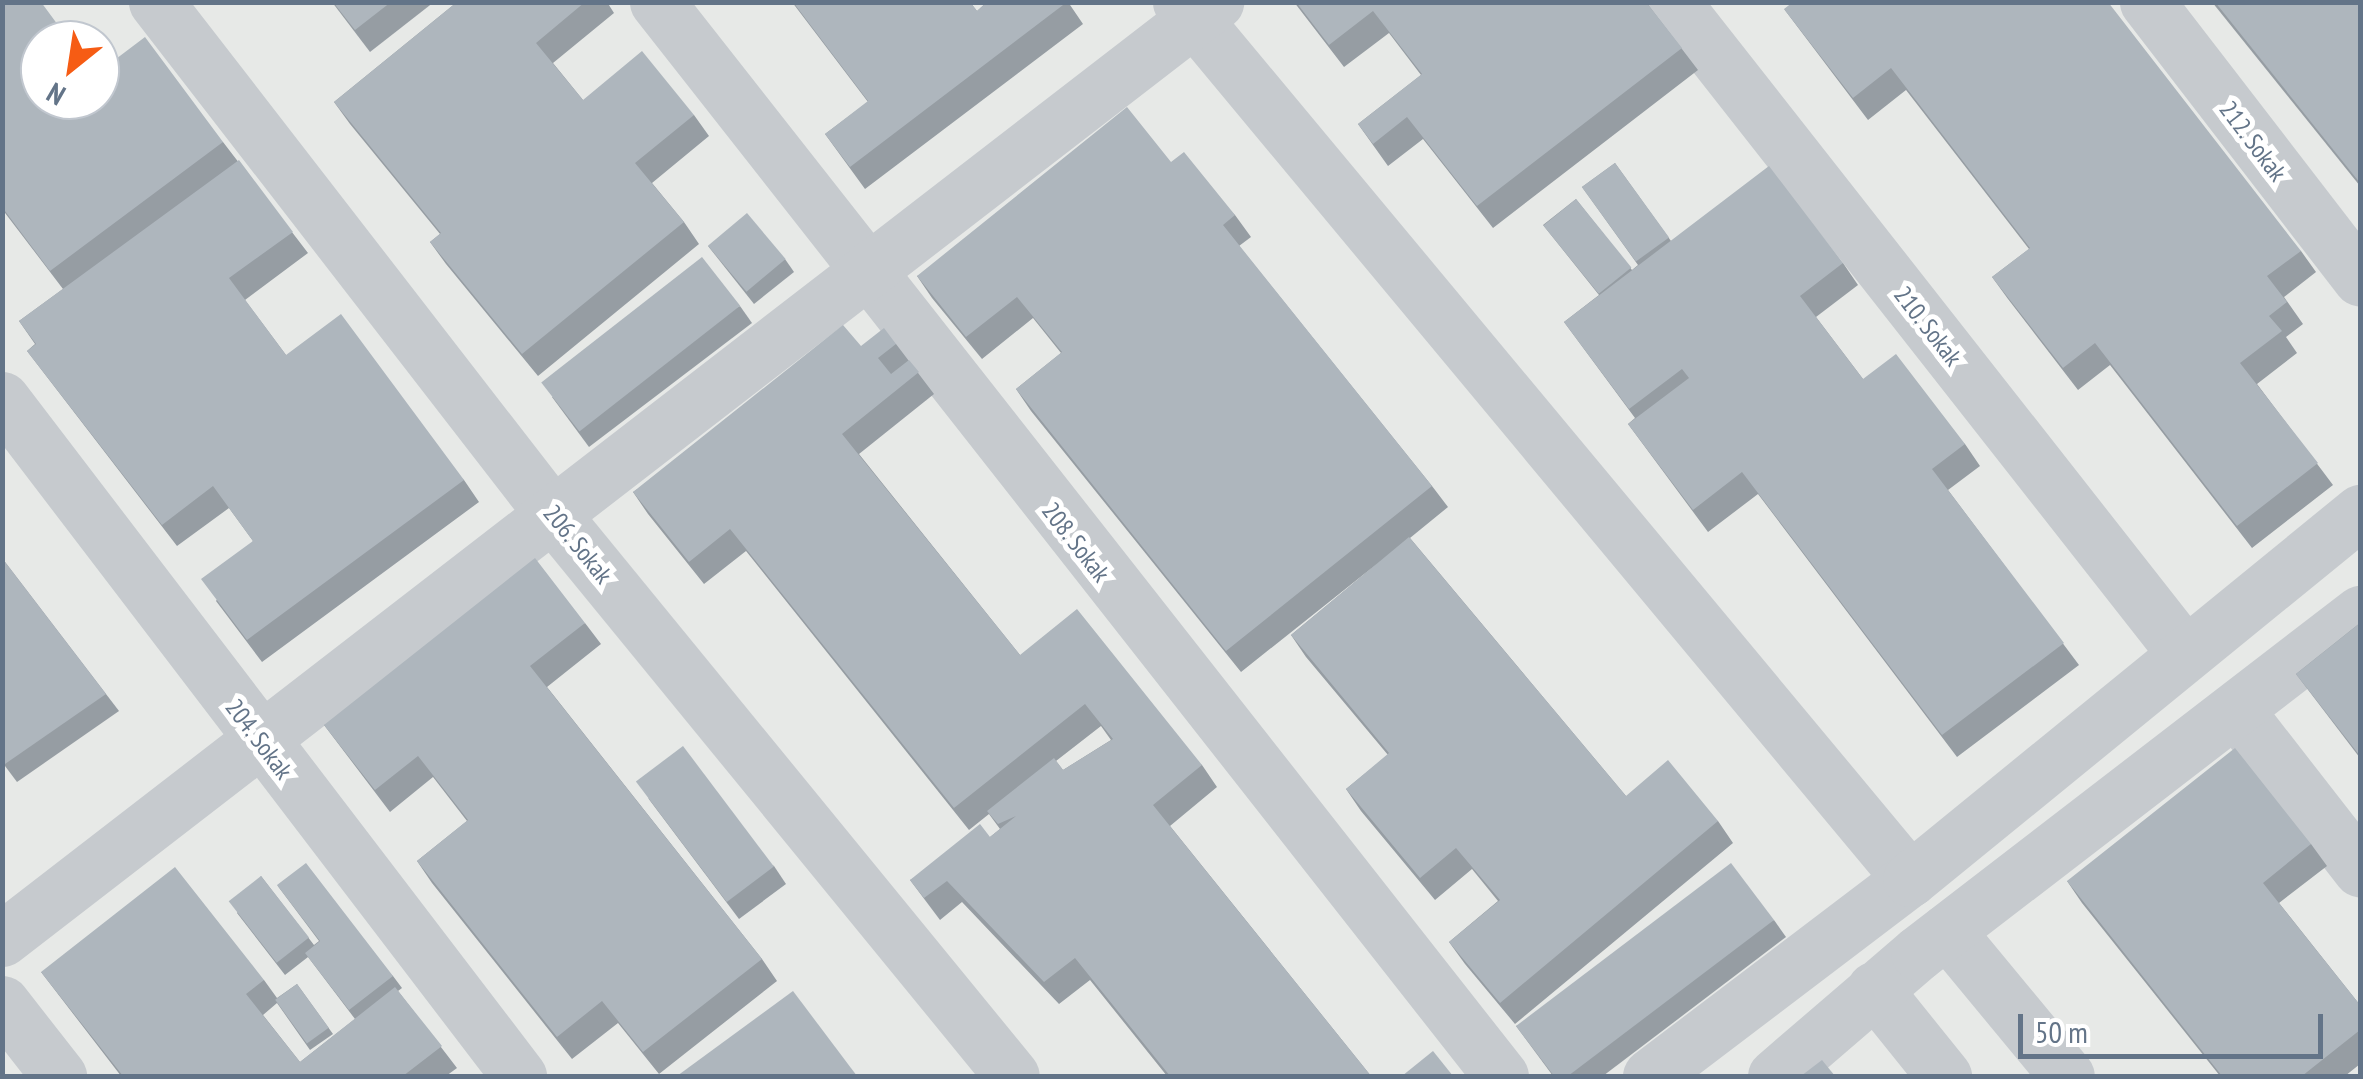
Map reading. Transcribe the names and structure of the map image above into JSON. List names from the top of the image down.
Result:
{
  "streets": {
    "street": [
      "212. Sokak",
      "210. Sokak",
      "208. Sokak",
      "206. Sokak",
      "204. Sokak"
    ]
  },
  "scale_bar": "50 m",
  "north": "bottom left"
}
